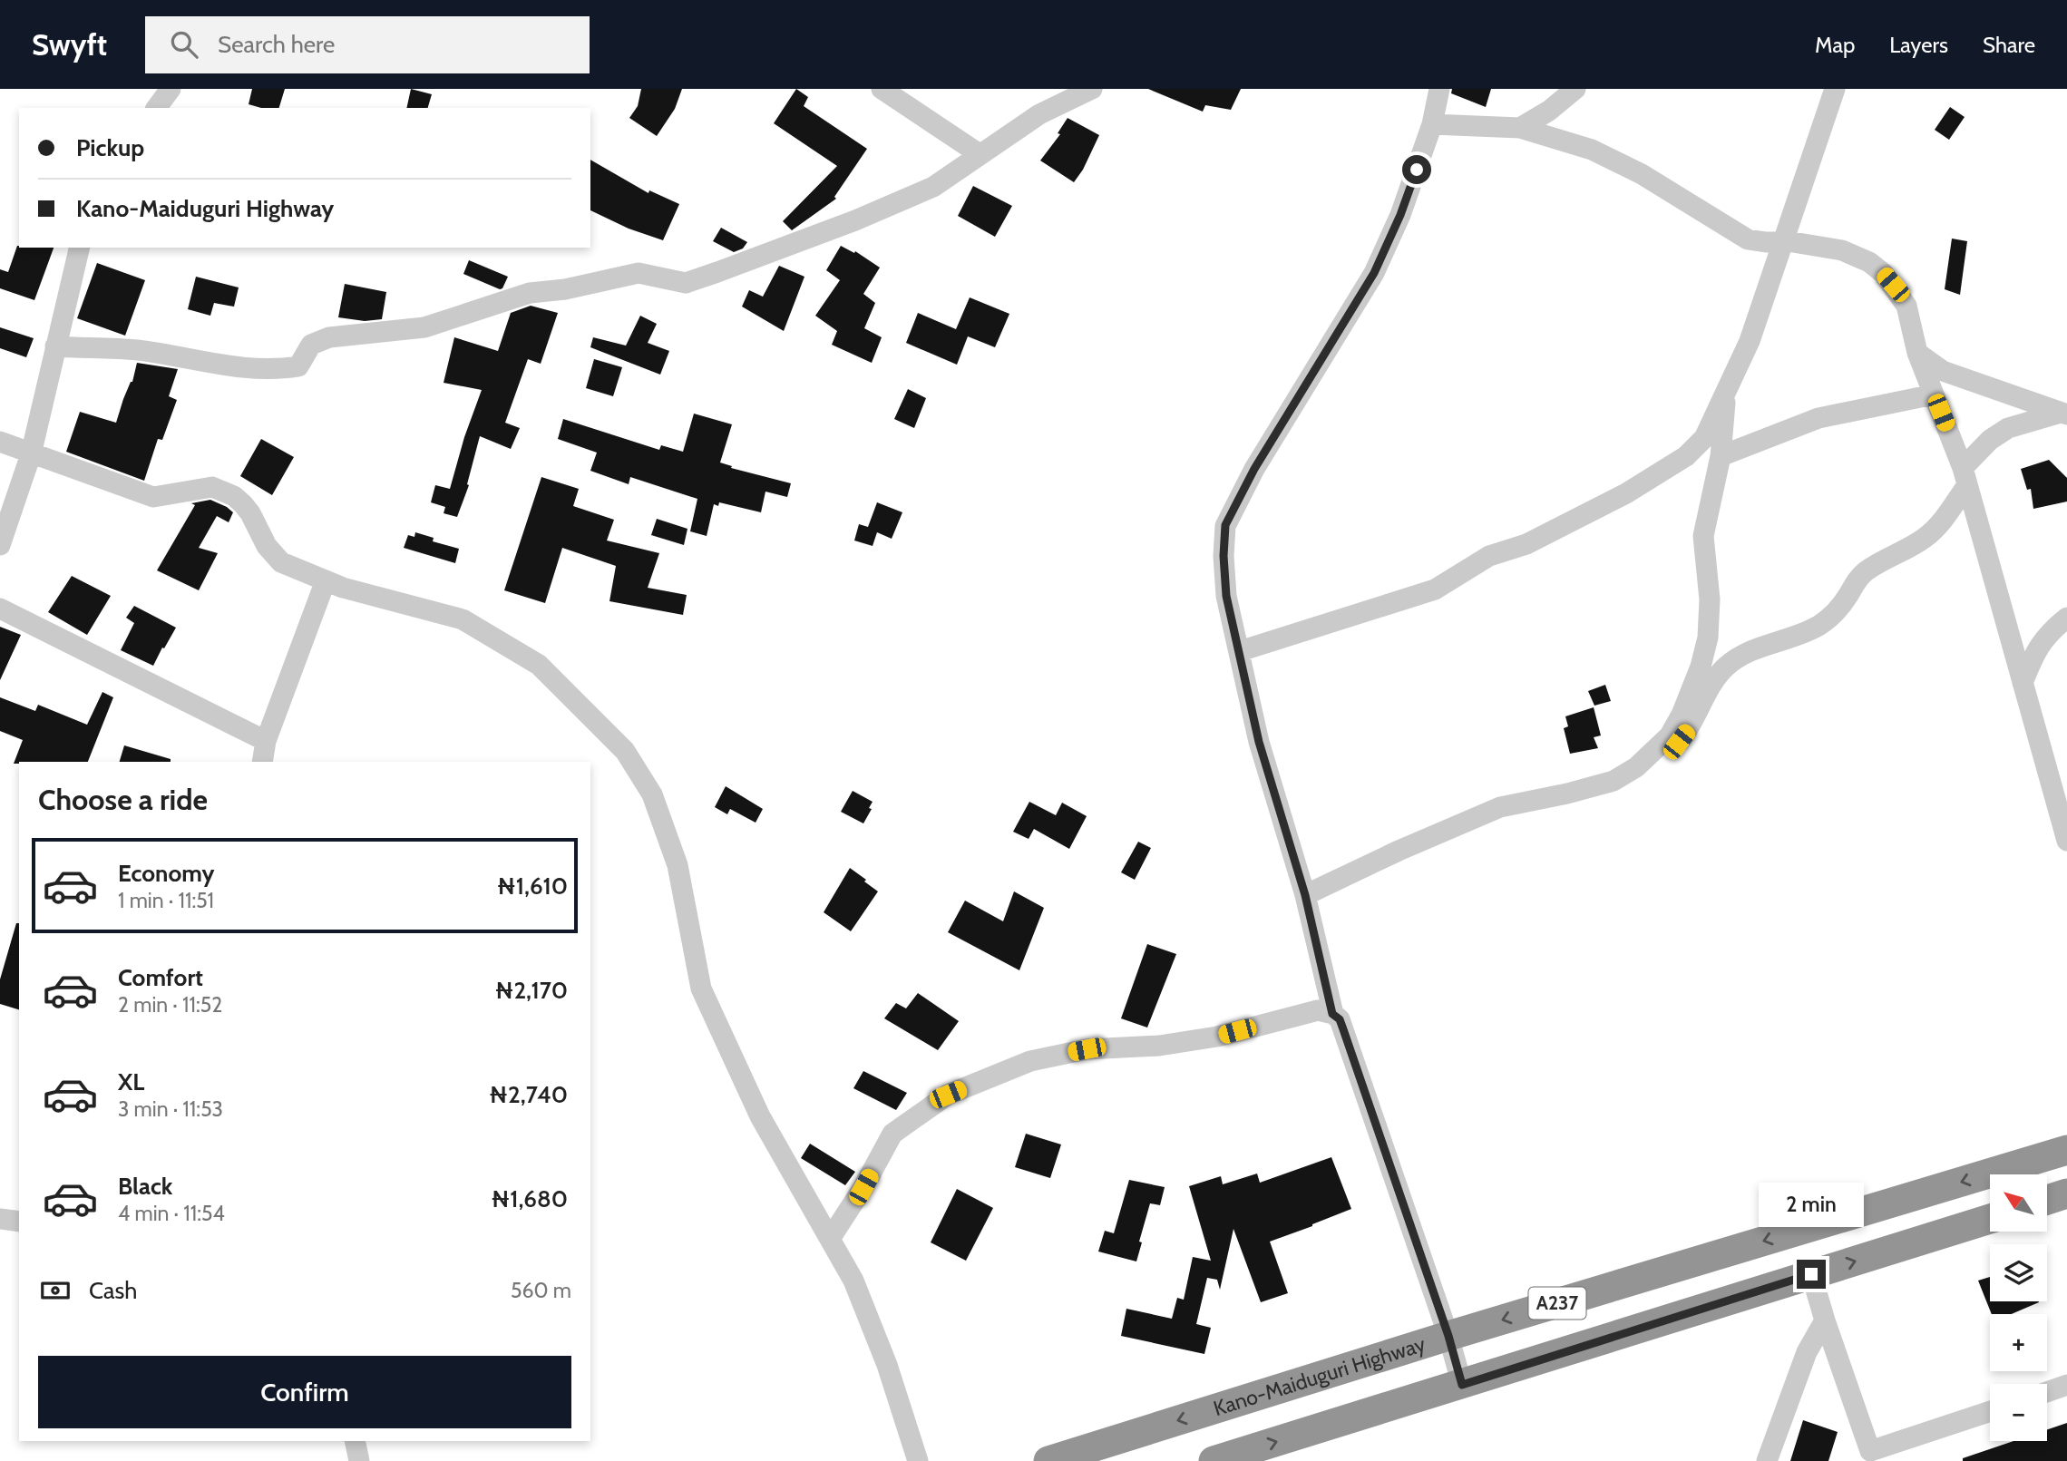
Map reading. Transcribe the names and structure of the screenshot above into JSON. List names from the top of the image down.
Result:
{
  "streets": {
    "highway": ["A237", "Kano-Maiduguri Highway"]
  },
  "north": "top left",
  "page": {
    "header": "Swyft",
    "search": "Search here",
    "nav": ["Map", "Layers", "Share"],
    "banner": ["Pickup", "Kano-Maiduguri Highway"],
    "heading": "Choose a ride",
    "list": [
      {
        "name": "Economy",
        "note": "1 min · 11:51",
        "value": "₦1,610"
      },
      {
        "name": "Comfort",
        "note": "2 min · 11:52",
        "value": "₦2,170"
      },
      {
        "name": "XL",
        "note": "3 min · 11:53",
        "value": "₦2,740"
      },
      {
        "name": "Black",
        "note": "4 min · 11:54",
        "value": "₦1,680"
      }
    ],
    "map_buttons": ["+", "−"],
    "bubble": "2 min",
    "pay": ["Cash", "560 m"],
    "buttons": "Confirm"
  }
}
